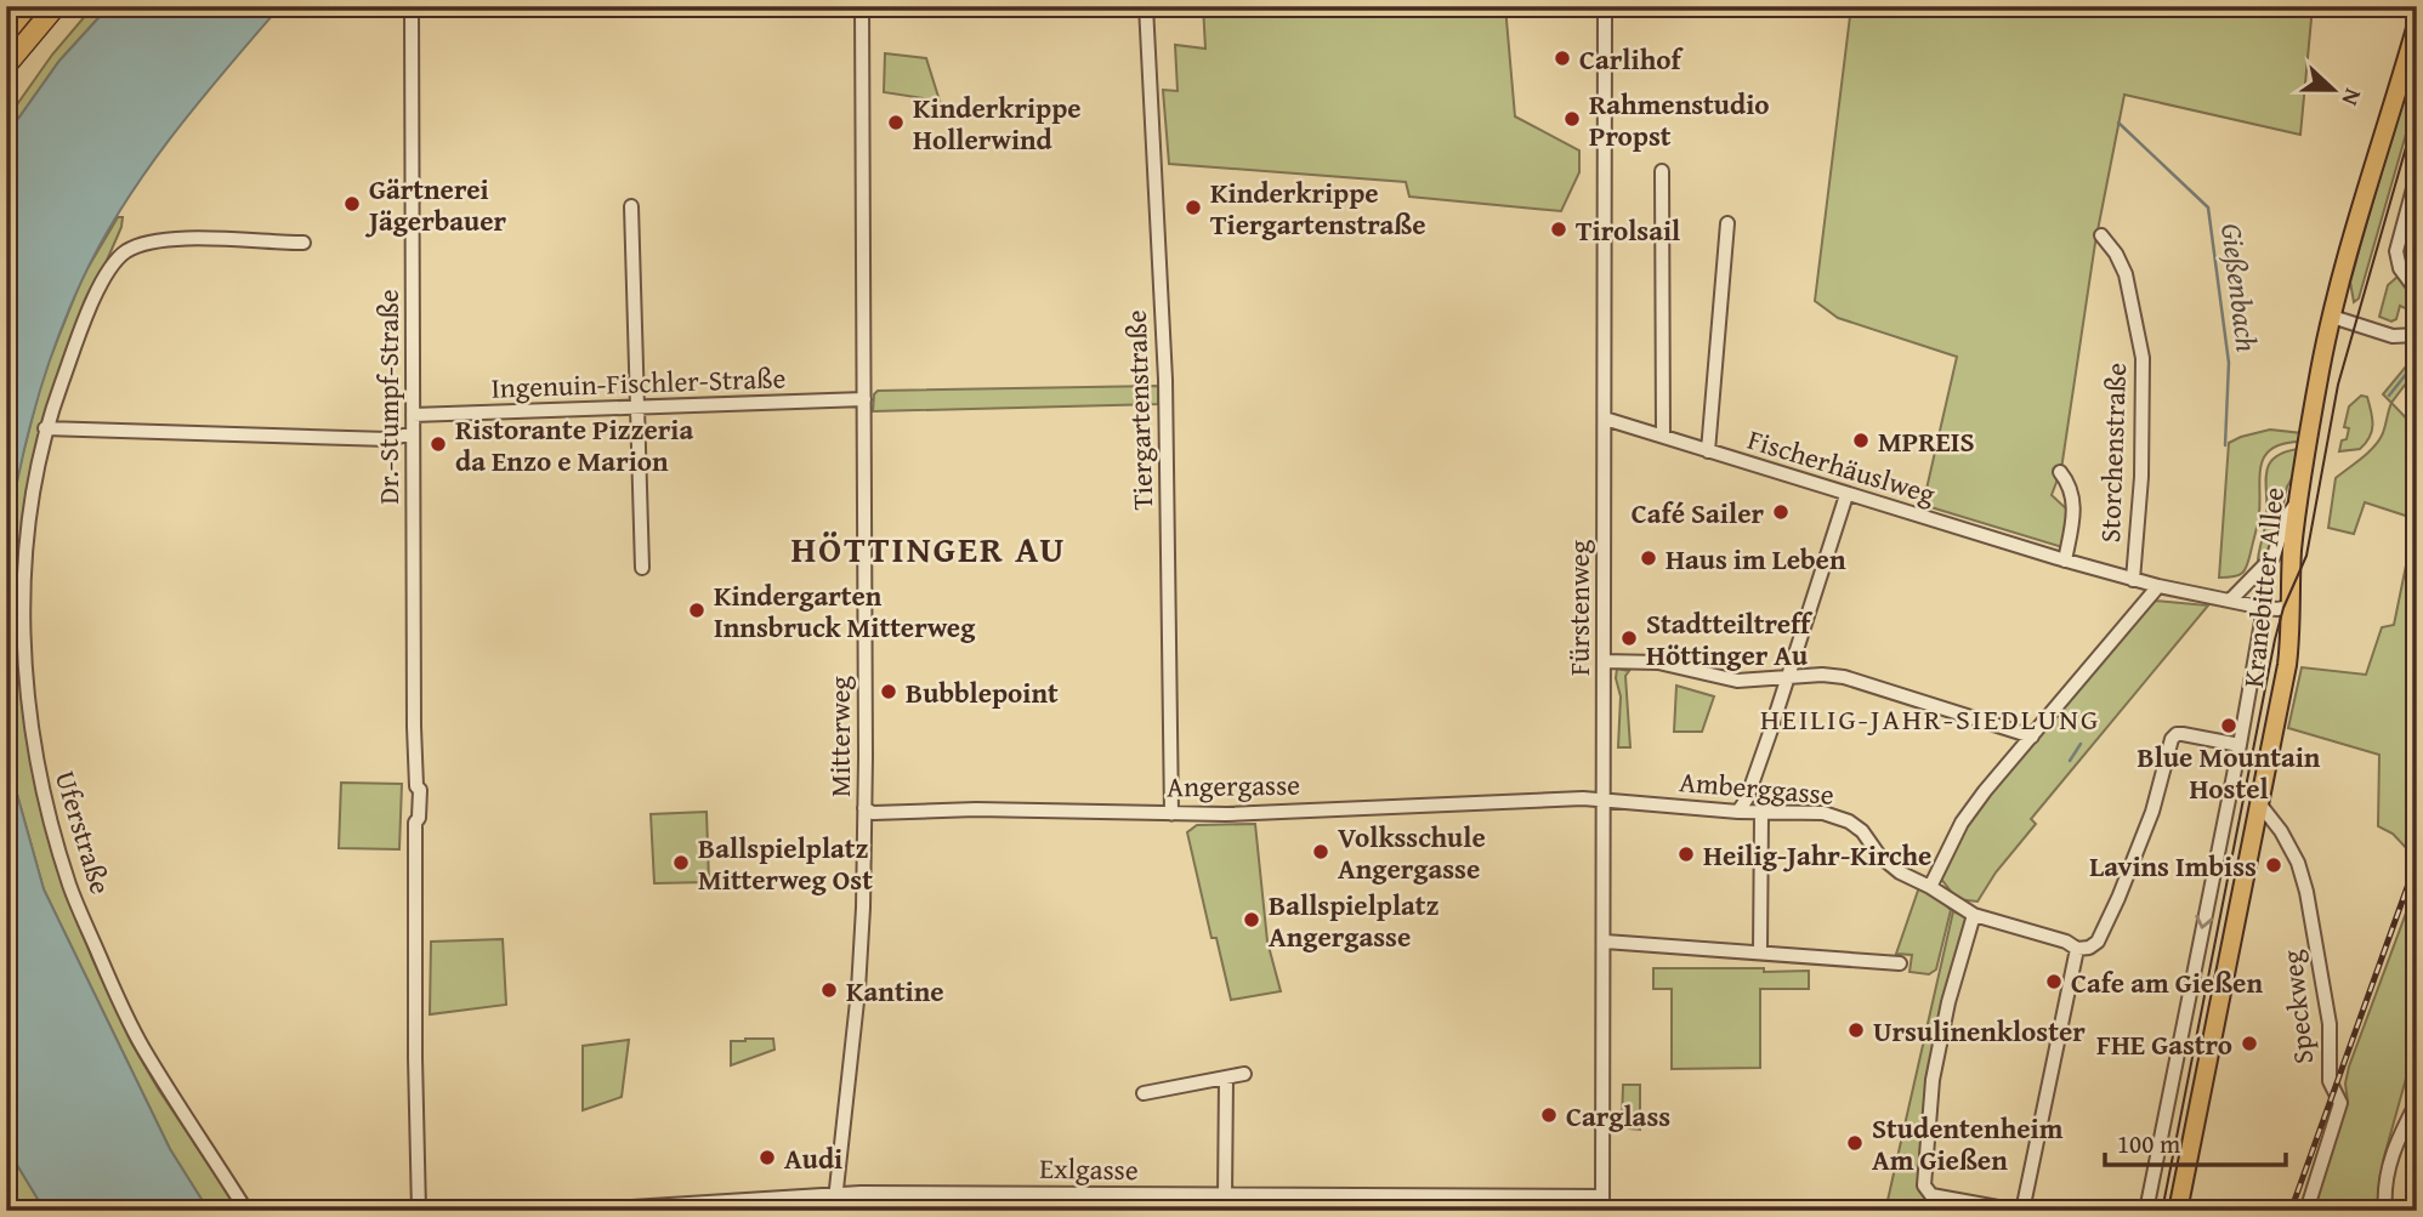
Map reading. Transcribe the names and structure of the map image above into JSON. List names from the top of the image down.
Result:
{
  "streets": {
    "main road": ["Kranebitter Allee"],
    "street": [
      "Ingenuin-Fischler-Straße",
      "Dr.-Stumpf-Straße",
      "Tiergartenstraße",
      "Storchenstraße",
      "Fischerhäuslweg",
      "Fürstenweg",
      "Mitterweg",
      "Angergasse",
      "Amberggasse",
      "Uferstraße",
      "Speckweg",
      "Exlgasse"
    ]
  },
  "crossings": [
    ["Ingenuin-Fischler-Straße", "Dr.-Stumpf-Straße"],
    ["Ingenuin-Fischler-Straße", "Mitterweg"],
    ["Tiergartenstraße", "Angergasse"],
    ["Storchenstraße", "Fischerhäuslweg"],
    ["Fischerhäuslweg", "Kranebitter Allee"],
    ["Fischerhäuslweg", "Fürstenweg"],
    ["Kranebitter Allee", "Speckweg"],
    ["Fürstenweg", "Angergasse"],
    ["Fürstenweg", "Amberggasse"],
    ["Fürstenweg", "Exlgasse"],
    ["Mitterweg", "Angergasse"],
    ["Mitterweg", "Exlgasse"],
    ["Angergasse", "Amberggasse"]
  ],
  "districts": ["HÖTTINGER AU", "HEILIG-JAHR-SIEDLUNG"],
  "water": ["Gießenbach"],
  "places": [
    "Carlihof",
    "Rahmenstudio Propst",
    "Kinderkrippe Hollerwind",
    "Gärtnerei Jägerbauer",
    "Kinderkrippe Tiergartenstraße",
    "Tirolsail",
    "MPREIS",
    "Ristorante Pizzeria da Enzo e Marion",
    "Café Sailer",
    "Haus im Leben",
    "Kindergarten Innsbruck Mitterweg",
    "Stadtteiltreff Höttinger Au",
    "Bubblepoint",
    "Blue Mountain Hostel",
    "Volksschule Angergasse",
    "Heilig-Jahr-Kirche",
    "Ballspielplatz Mitterweg Ost",
    "Lavins Imbiss",
    "Ballspielplatz Angergasse",
    "Cafe am Gießen",
    "Kantine",
    "Ursulinenkloster",
    "FHE Gastro",
    "Carglass",
    "Studentenheim Am Gießen",
    "Audi"
  ],
  "scale_bar": "100 m",
  "north": "right"
}
